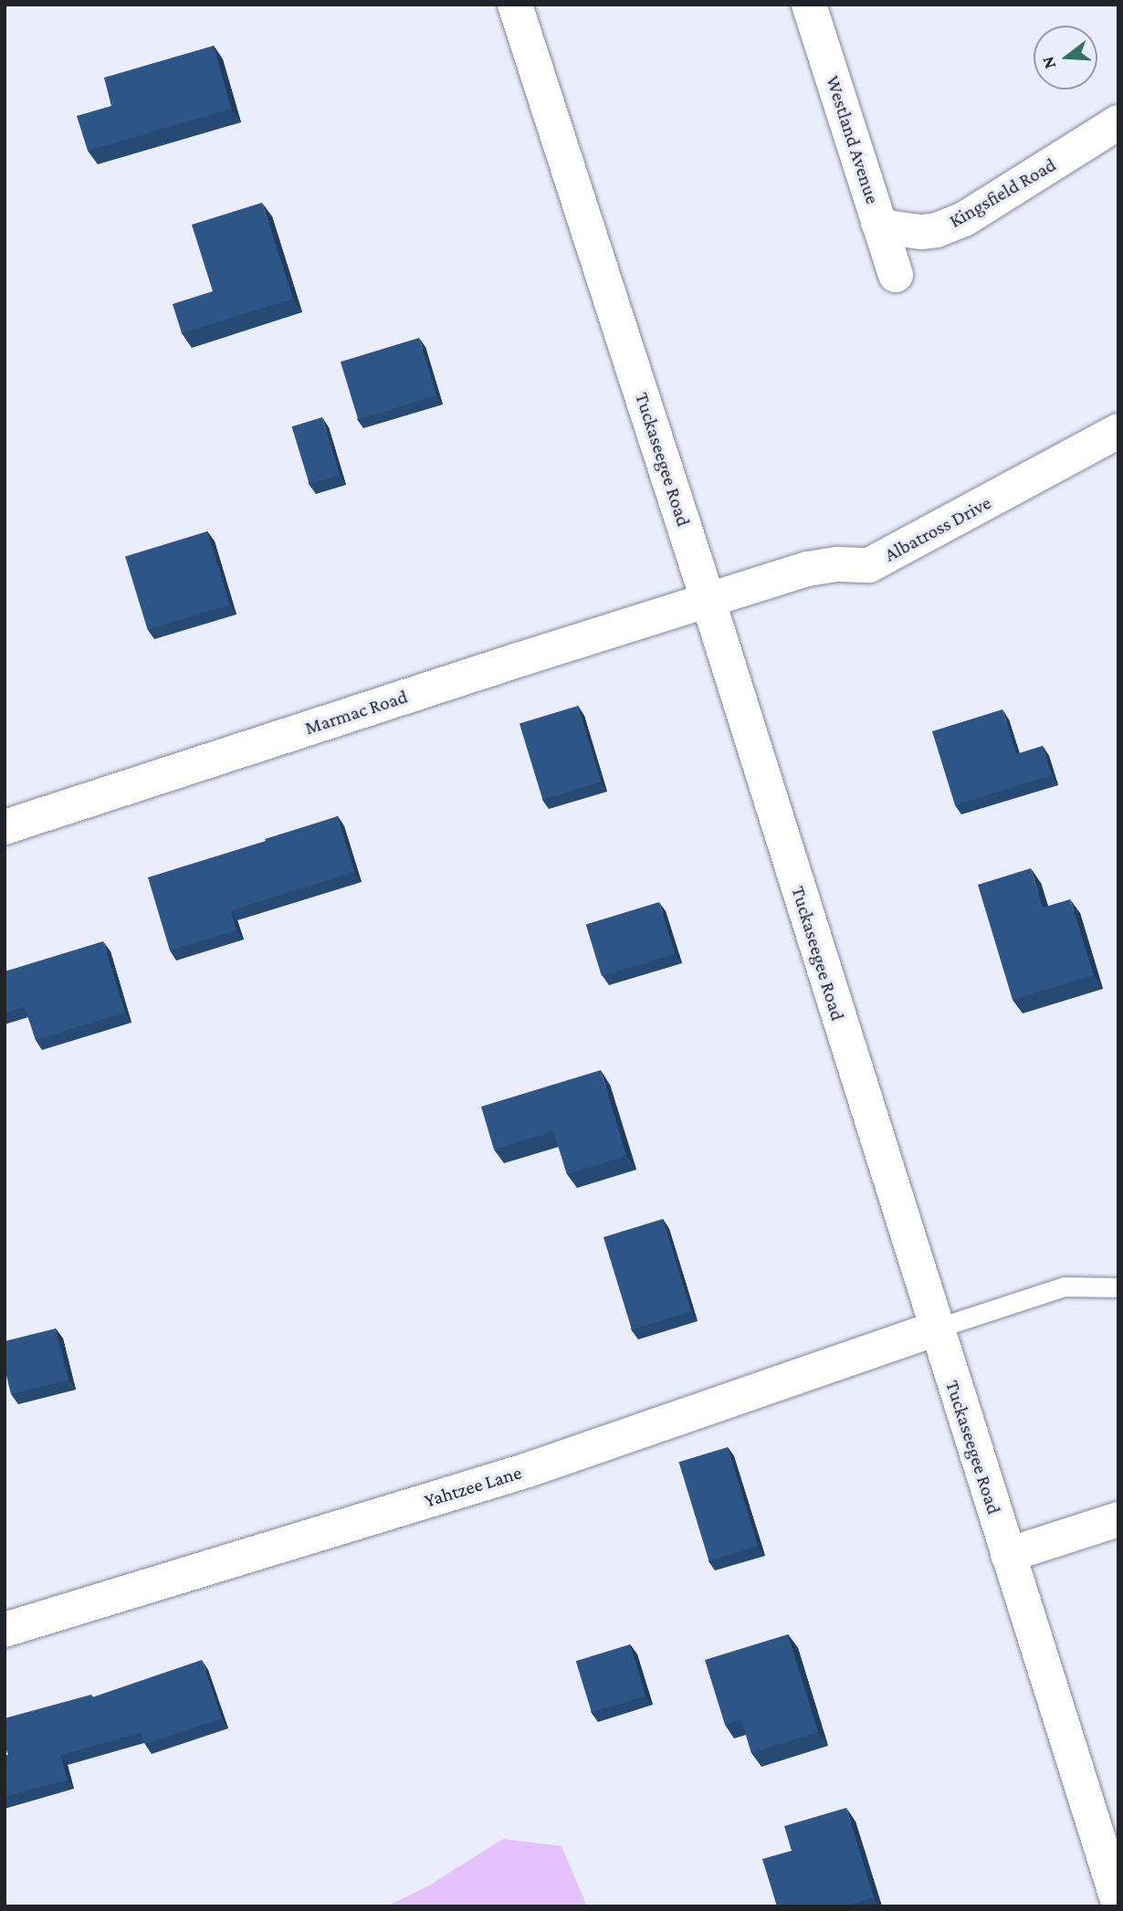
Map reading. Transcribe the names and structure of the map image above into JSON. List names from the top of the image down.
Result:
{
  "streets": {
    "street": [
      "Westland Avenue",
      "Kingsfield Road",
      "Tuckaseegee Road",
      "Albatross Drive",
      "Marmac Road",
      "Yahtzee Lane"
    ]
  },
  "crossings": [
    ["Westland Avenue", "Kingsfield Road"],
    ["Tuckaseegee Road", "Albatross Drive"],
    ["Tuckaseegee Road", "Marmac Road"],
    ["Tuckaseegee Road", "Yahtzee Lane"],
    ["Albatross Drive", "Marmac Road"]
  ],
  "north": "left"
}
